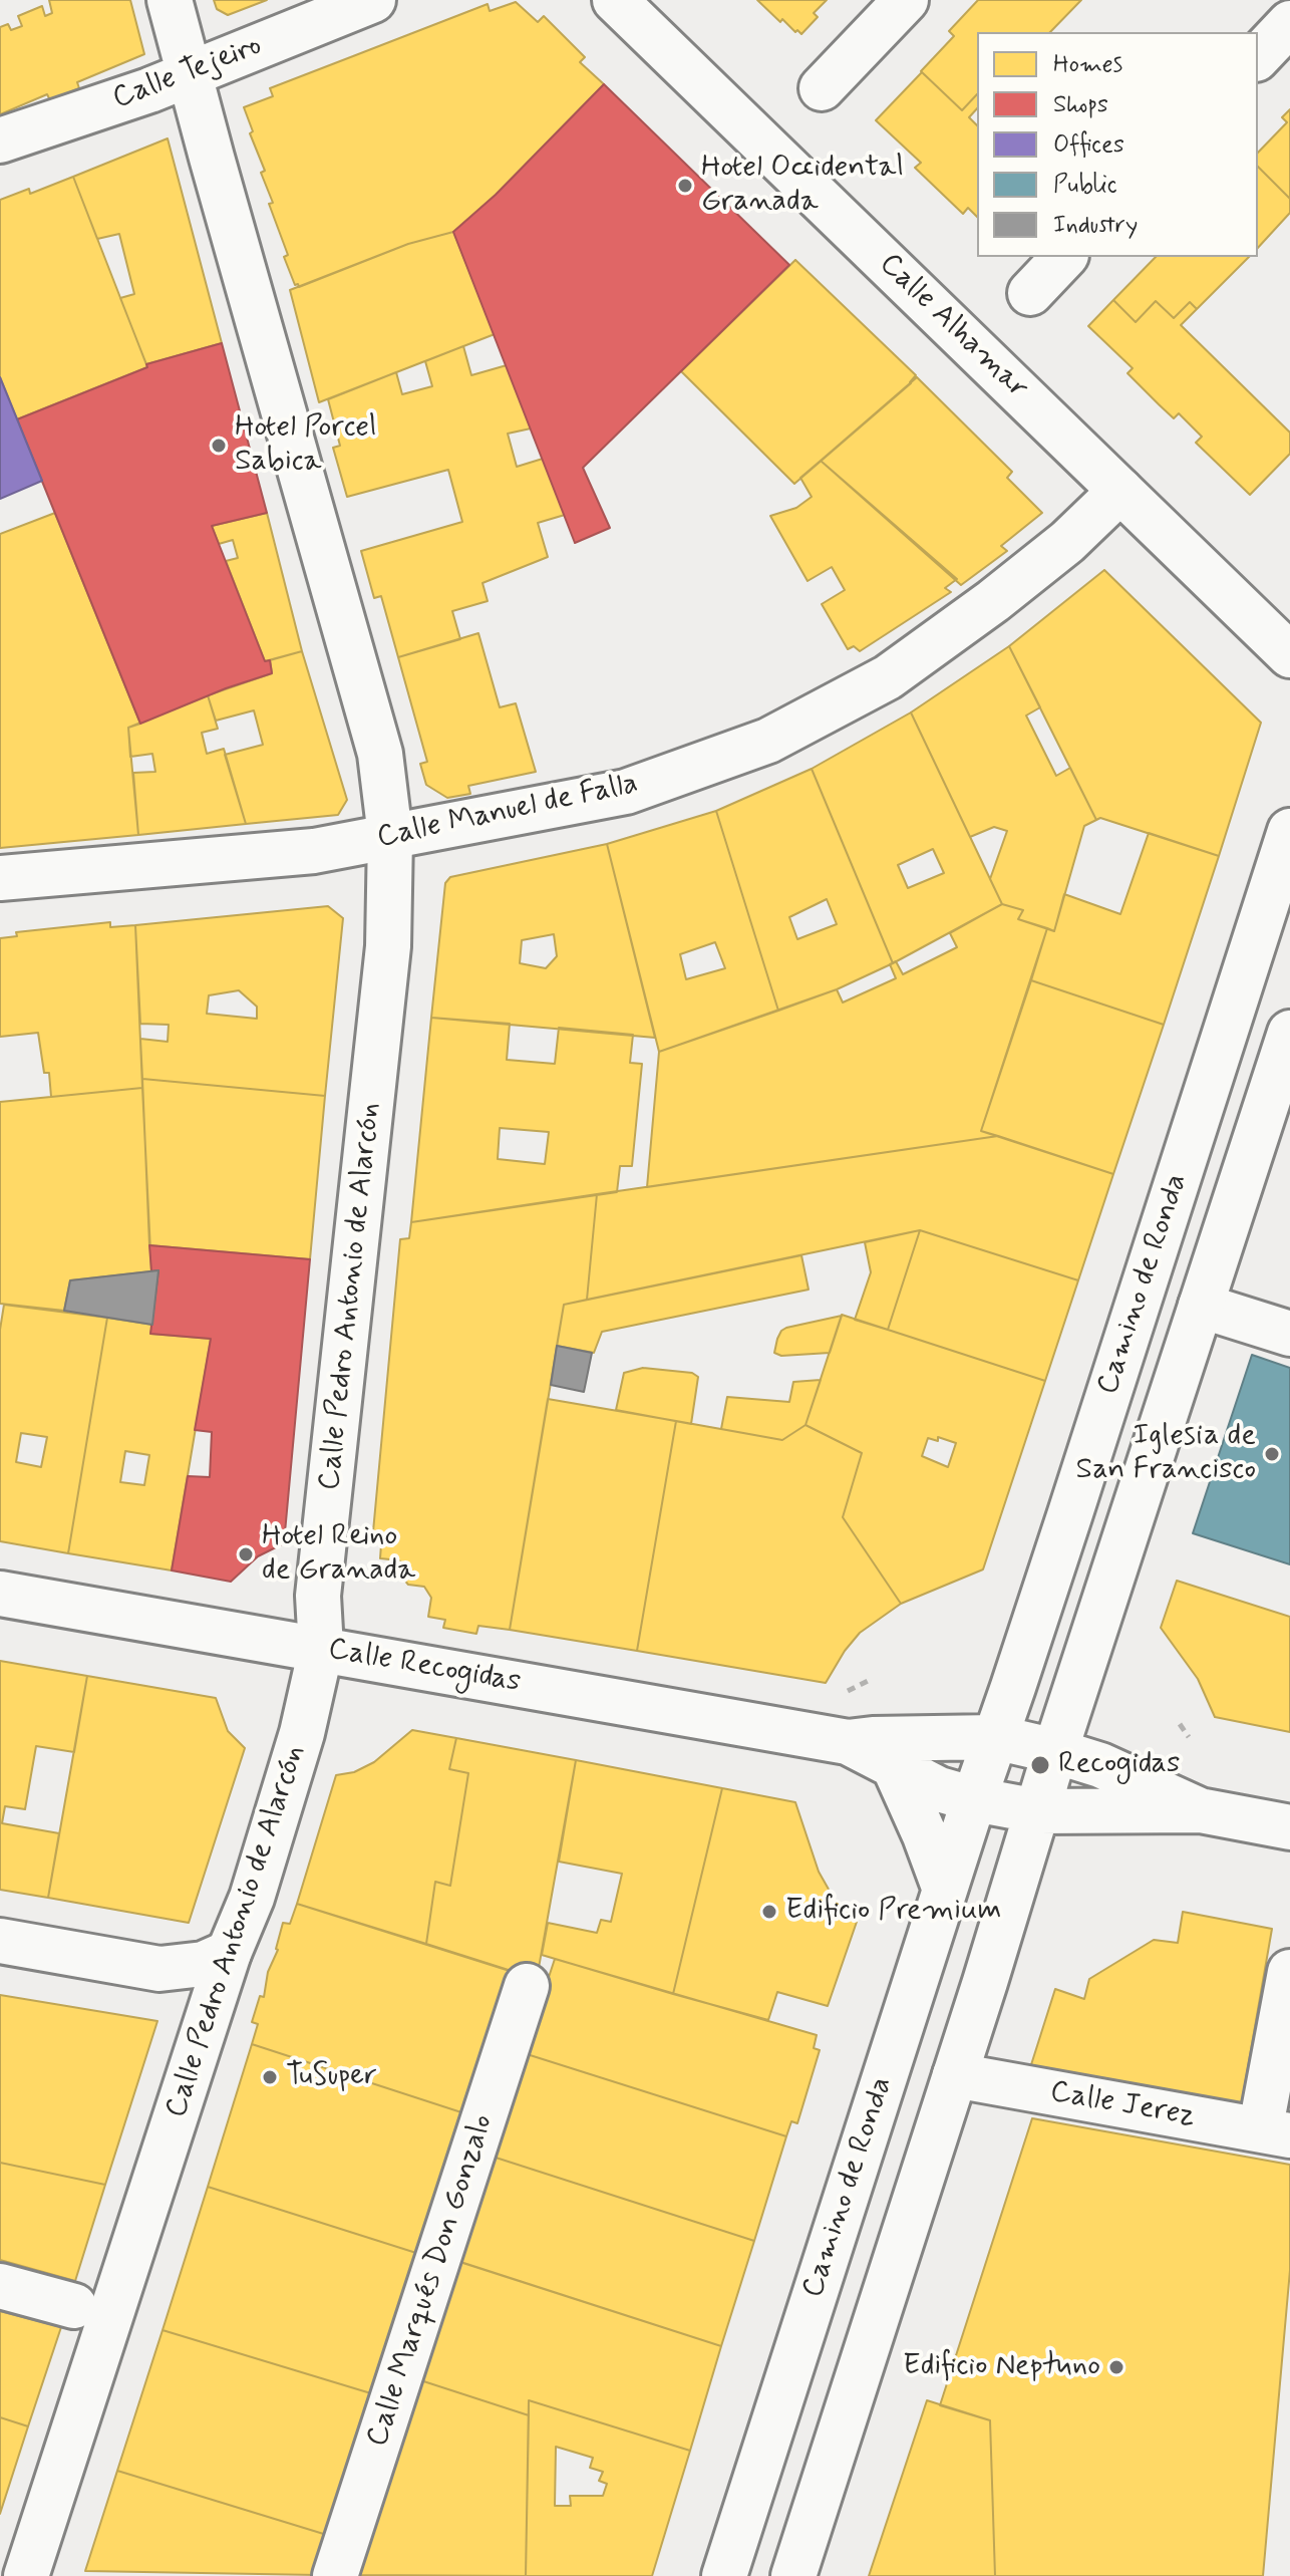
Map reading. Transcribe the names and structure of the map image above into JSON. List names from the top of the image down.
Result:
{
  "streets": {
    "main road": [
      "Calle Tejeiro",
      "Calle Alhamar",
      "Calle Manuel de Falla",
      "Camino de Ronda",
      "Calle Pedro Antonio de Alarcón",
      "Calle Recogidas",
      "Calle Jerez",
      "Calle Marqués Don Gonzalo"
    ]
  },
  "crossings": [
    ["Calle Tejeiro", "Calle Pedro Antonio de Alarcón"],
    ["Calle Alhamar", "Calle Manuel de Falla"],
    ["Calle Manuel de Falla", "Calle Pedro Antonio de Alarcón"],
    ["Camino de Ronda", "Calle Recogidas"],
    ["Camino de Ronda", "Calle Jerez"],
    ["Calle Pedro Antonio de Alarcón", "Calle Recogidas"]
  ],
  "places": [
    "Hotel Occidental Granada",
    "Hotel Porcel Sabica",
    "Iglesia de San Francisco",
    "Hotel Reino de Granada",
    "Recogidas",
    "Edificio Premium",
    "TuSuper",
    "Edificio Neptuno"
  ],
  "legend": [
    "Homes",
    "Shops",
    "Offices",
    "Public",
    "Industry"
  ]
}
